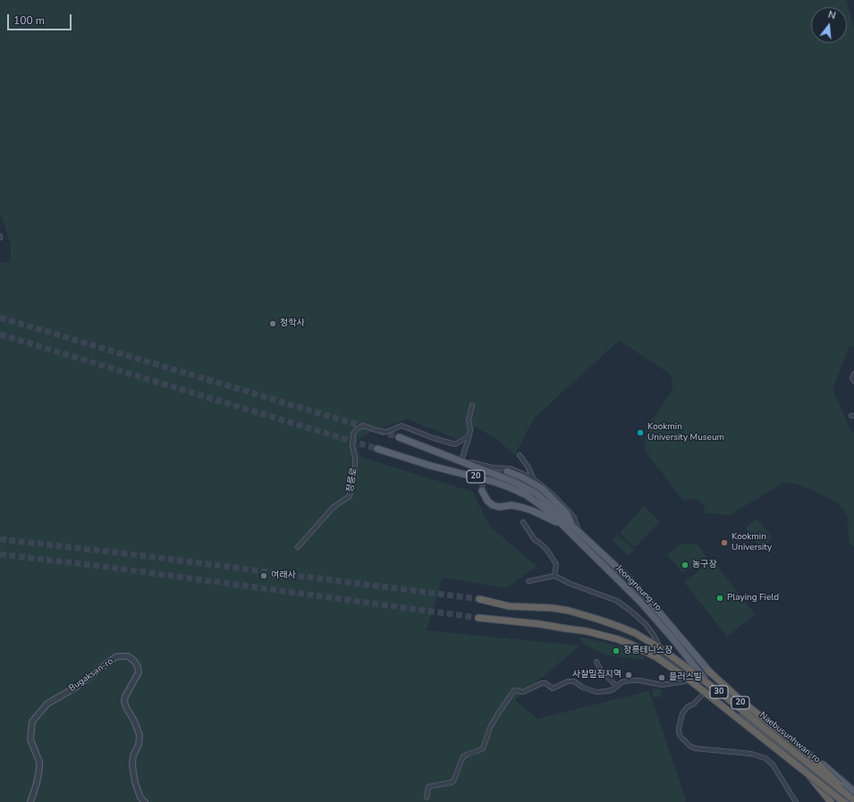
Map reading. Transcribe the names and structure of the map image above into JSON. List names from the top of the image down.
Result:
{
  "streets": {
    "highway": ["30", "Naebusunhwan-ro"],
    "main road": ["20", "Jeongneung-ro"],
    "street": ["정릉로", "Bugaksan-ro"]
  },
  "crossings": [
    ["Jeongneung-ro", "Naebusunhwan-ro"]
  ],
  "places": [
    "청학사",
    "Kookmin University Museum",
    "Kookmin University",
    "농구장",
    "여래사",
    "Playing Field",
    "정릉테니스장",
    "사찰밀집지역",
    "플러스빌"
  ],
  "scale_bar": "100 m",
  "north": "top"
}
